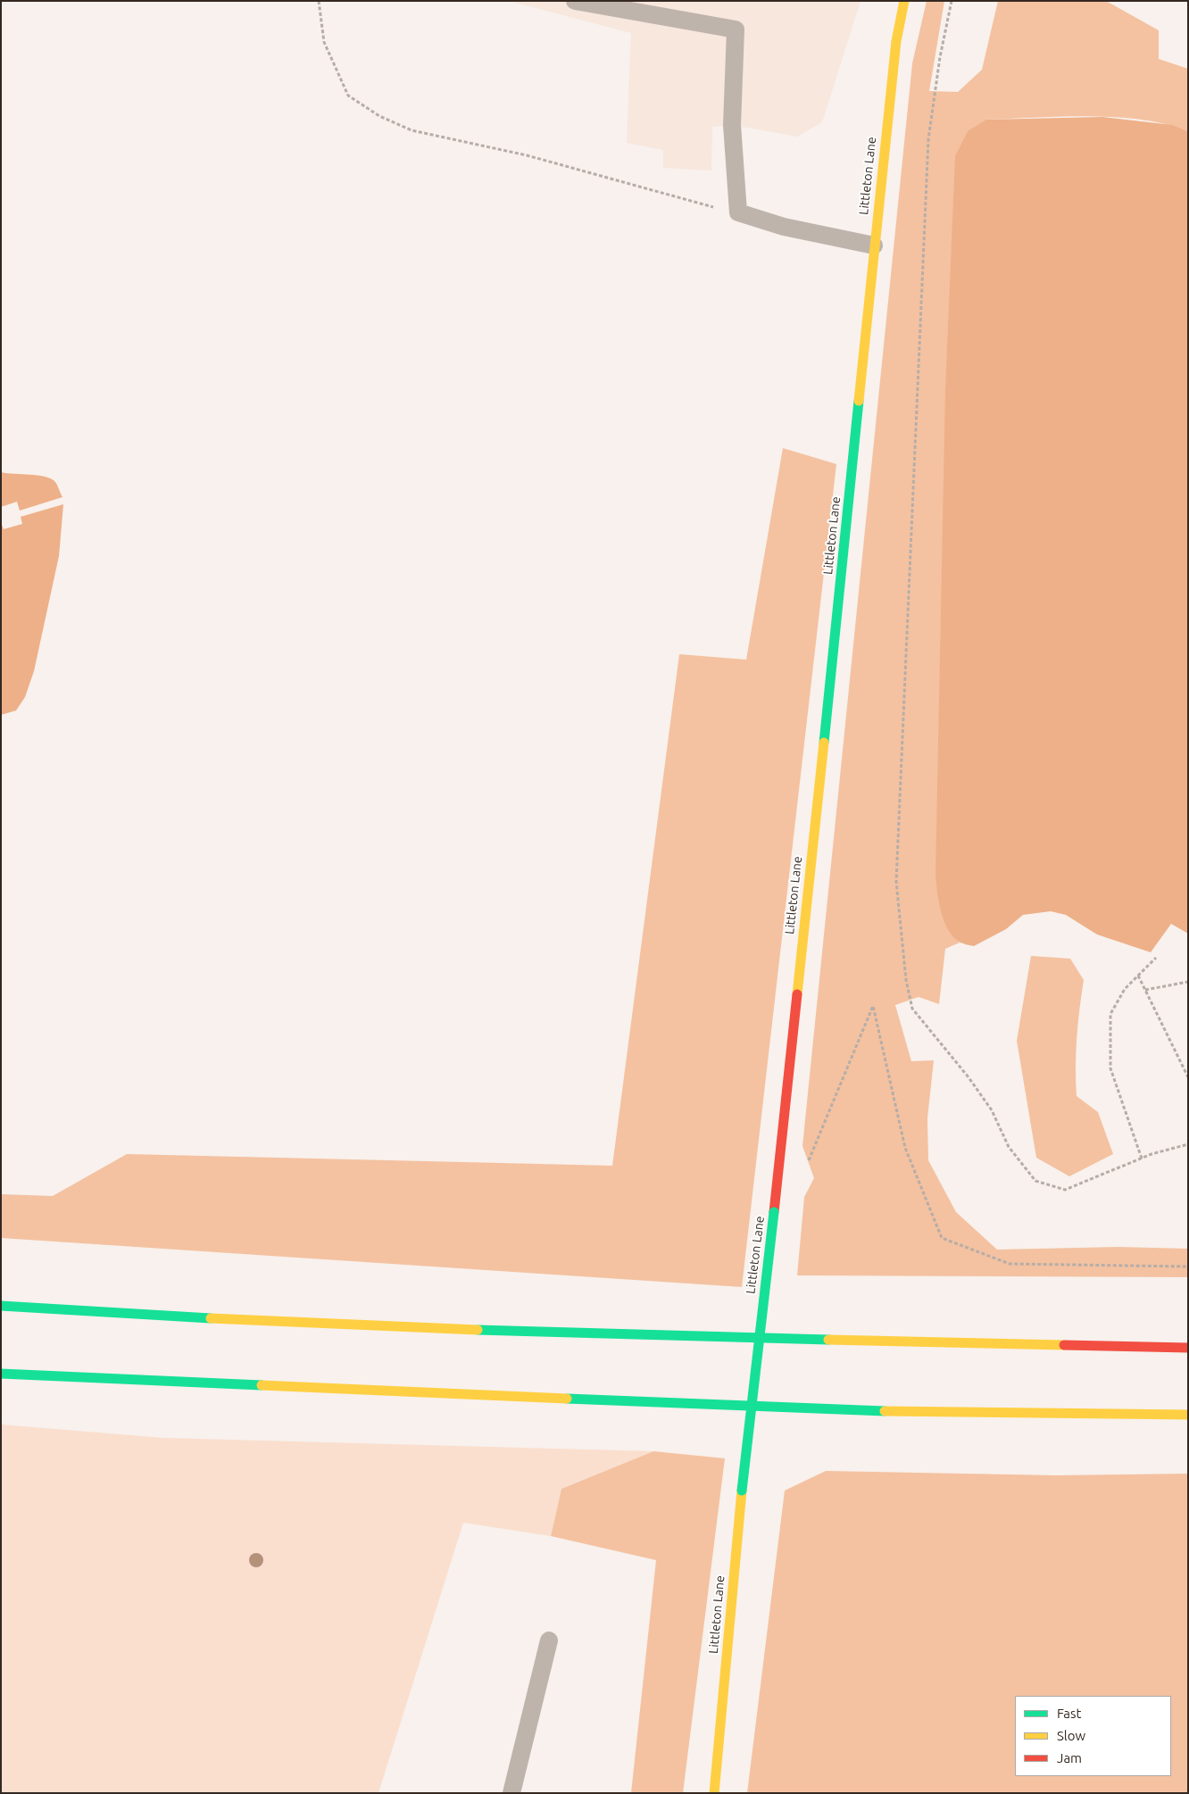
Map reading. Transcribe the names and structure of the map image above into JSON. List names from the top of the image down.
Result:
{
  "streets": {
    "main road": ["Littleton Lane"]
  },
  "legend": ["Fast", "Slow", "Jam"]
}
